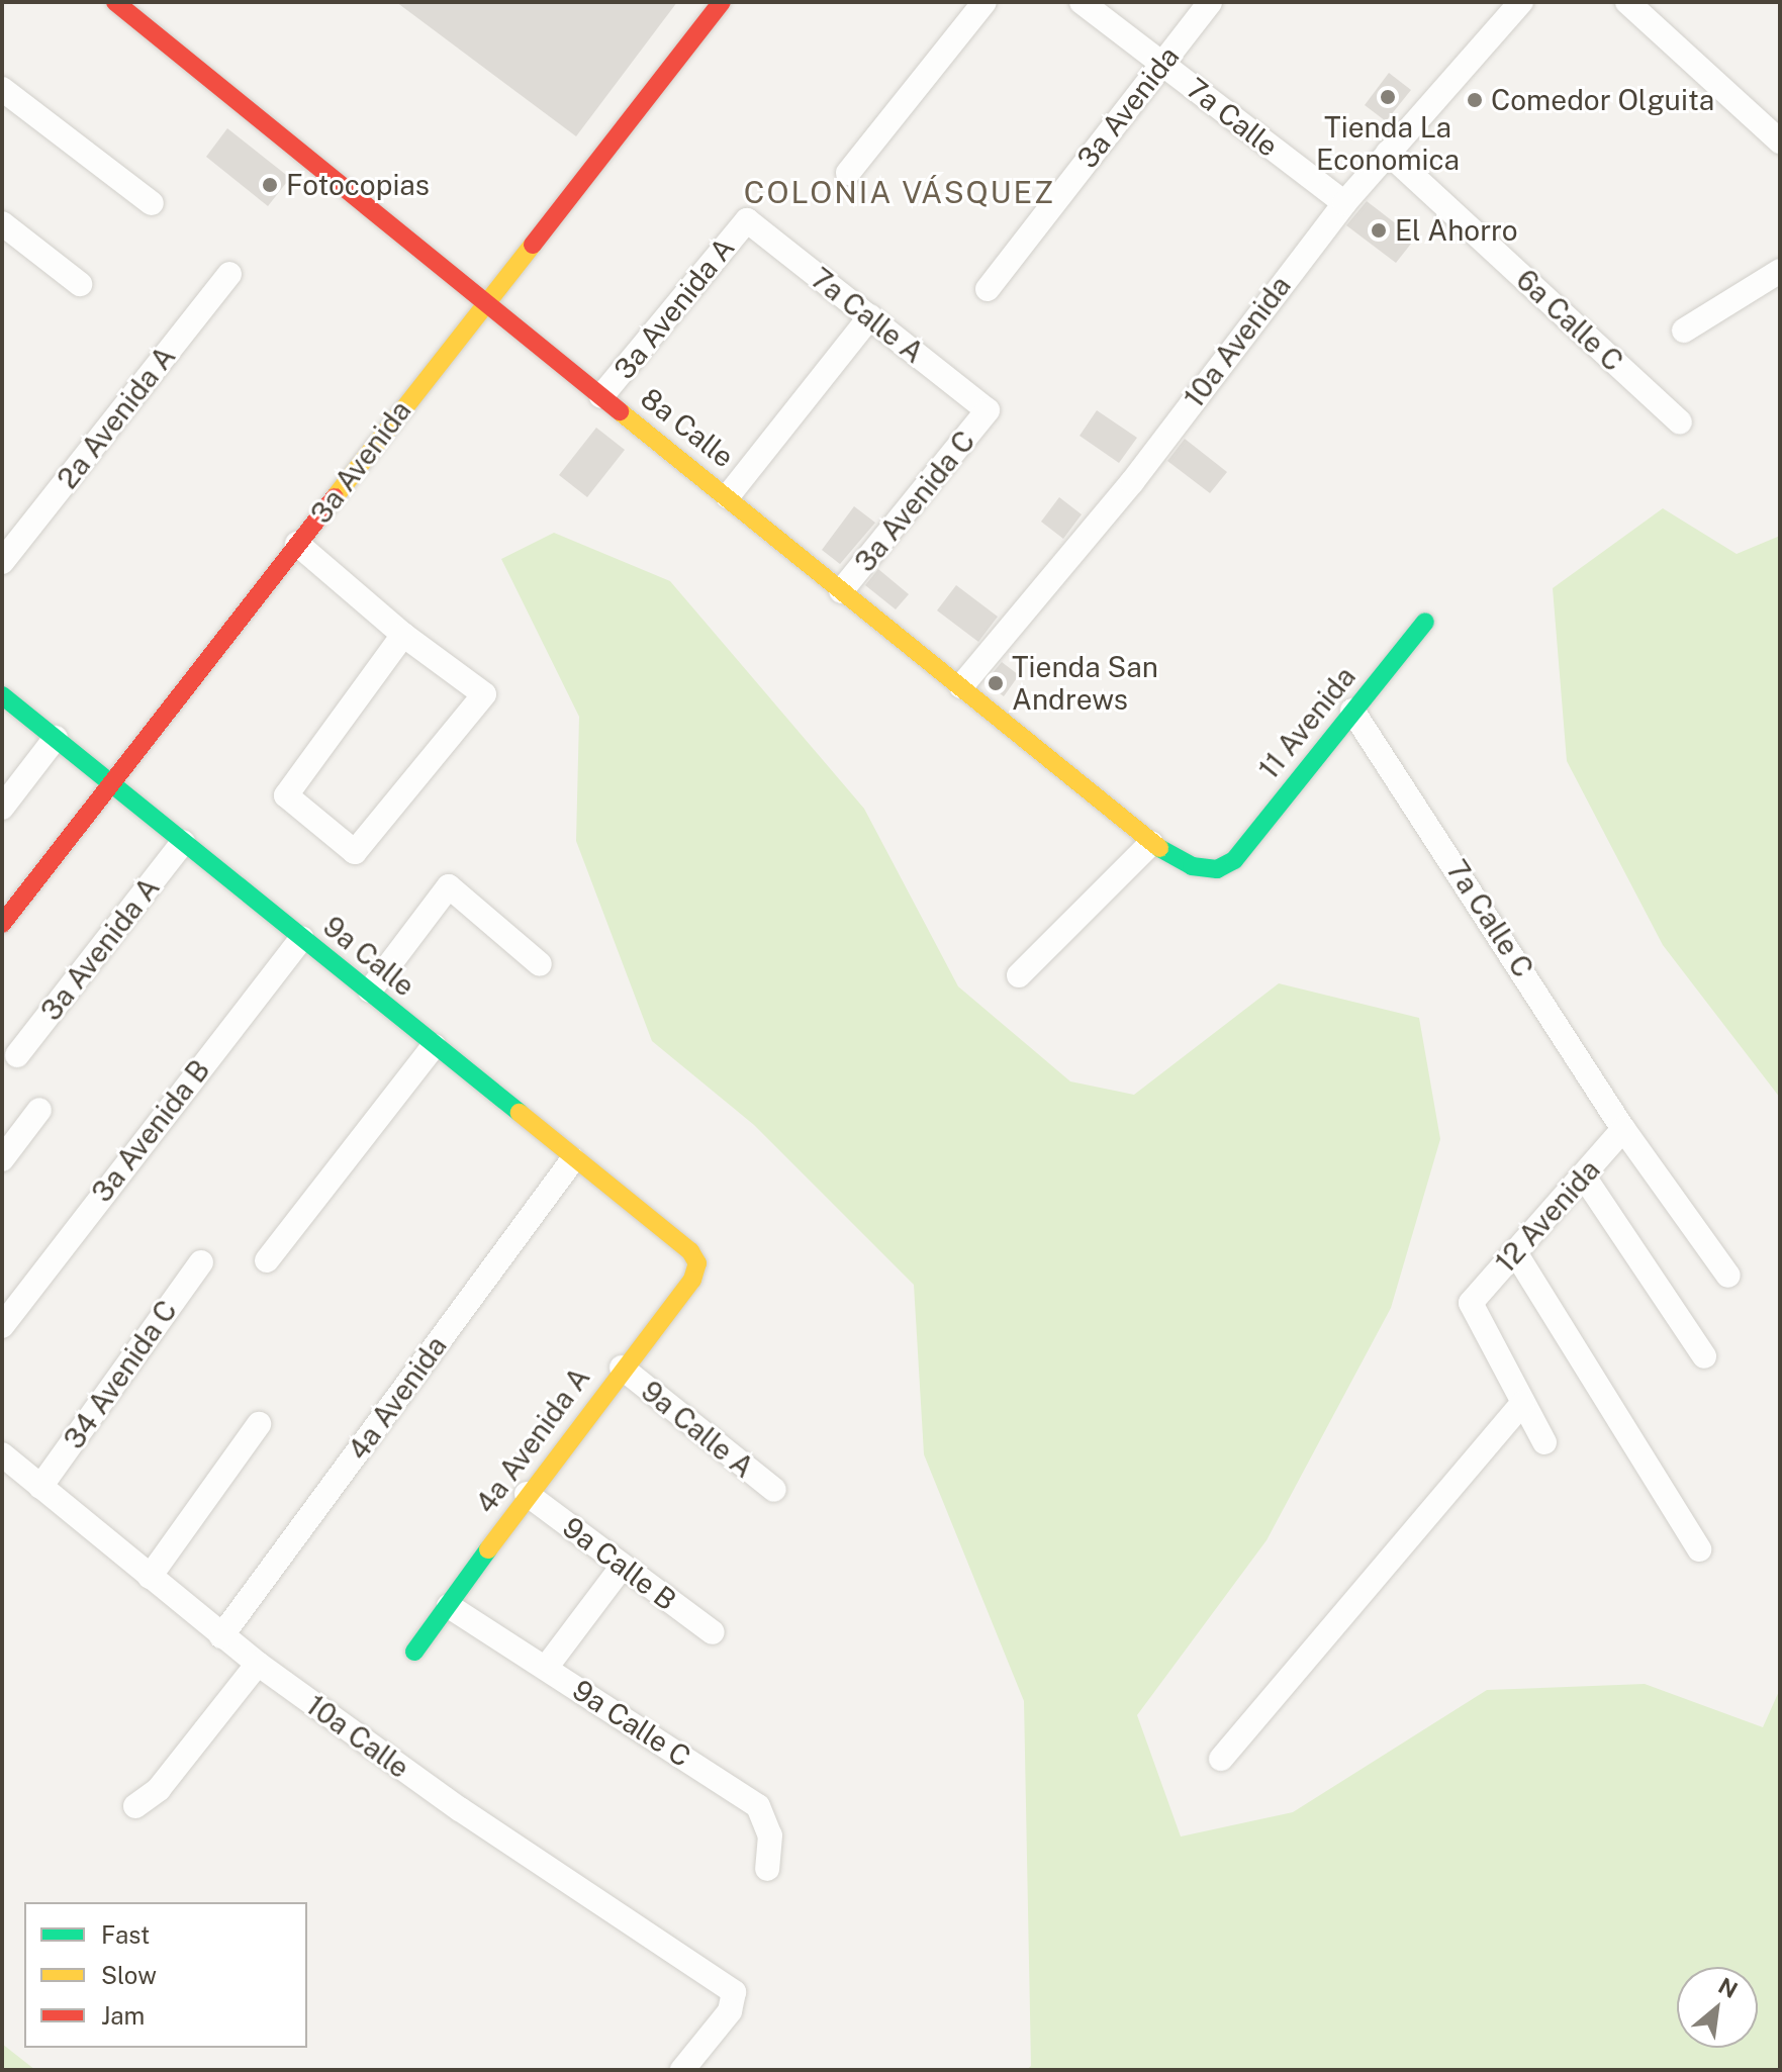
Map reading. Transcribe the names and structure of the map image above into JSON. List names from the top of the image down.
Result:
{
  "streets": {
    "street": [
      "3a Avenida",
      "7a Calle",
      "3a Avenida A",
      "7a Calle A",
      "6a Calle C",
      "10a Avenida",
      "2a Avenida A",
      "8a Calle",
      "3a Avenida C",
      "11 Avenida",
      "7a Calle C",
      "9a Calle",
      "3a Avenida B",
      "12 Avenida",
      "34 Avenida C",
      "4a Avenida",
      "9a Calle A",
      "4a Avenida A",
      "9a Calle B",
      "9a Calle C",
      "10a Calle"
    ]
  },
  "crossings": [
    ["3a Avenida", "7a Calle"],
    ["3a Avenida", "8a Calle"],
    ["3a Avenida", "9a Calle"],
    ["7a Calle", "10a Avenida"],
    ["3a Avenida A", "7a Calle A"],
    ["3a Avenida A", "8a Calle"],
    ["3a Avenida A", "9a Calle"],
    ["7a Calle A", "3a Avenida C"],
    ["6a Calle C", "10a Avenida"],
    ["10a Avenida", "8a Calle"],
    ["8a Calle", "3a Avenida C"],
    ["8a Calle", "11 Avenida"],
    ["11 Avenida", "7a Calle C"],
    ["7a Calle C", "12 Avenida"],
    ["9a Calle", "3a Avenida B"],
    ["9a Calle", "4a Avenida"],
    ["9a Calle", "4a Avenida A"],
    ["34 Avenida C", "10a Calle"],
    ["4a Avenida", "10a Calle"],
    ["9a Calle A", "4a Avenida A"],
    ["4a Avenida A", "9a Calle B"],
    ["4a Avenida A", "9a Calle C"]
  ],
  "districts": ["COLONIA VÁSQUEZ"],
  "places": [
    "Tienda La Economica",
    "Comedor Olguita",
    "Fotocopias",
    "El Ahorro",
    "Tienda San Andrews"
  ],
  "legend": ["Fast", "Slow", "Jam"],
  "north": "top right"
}
